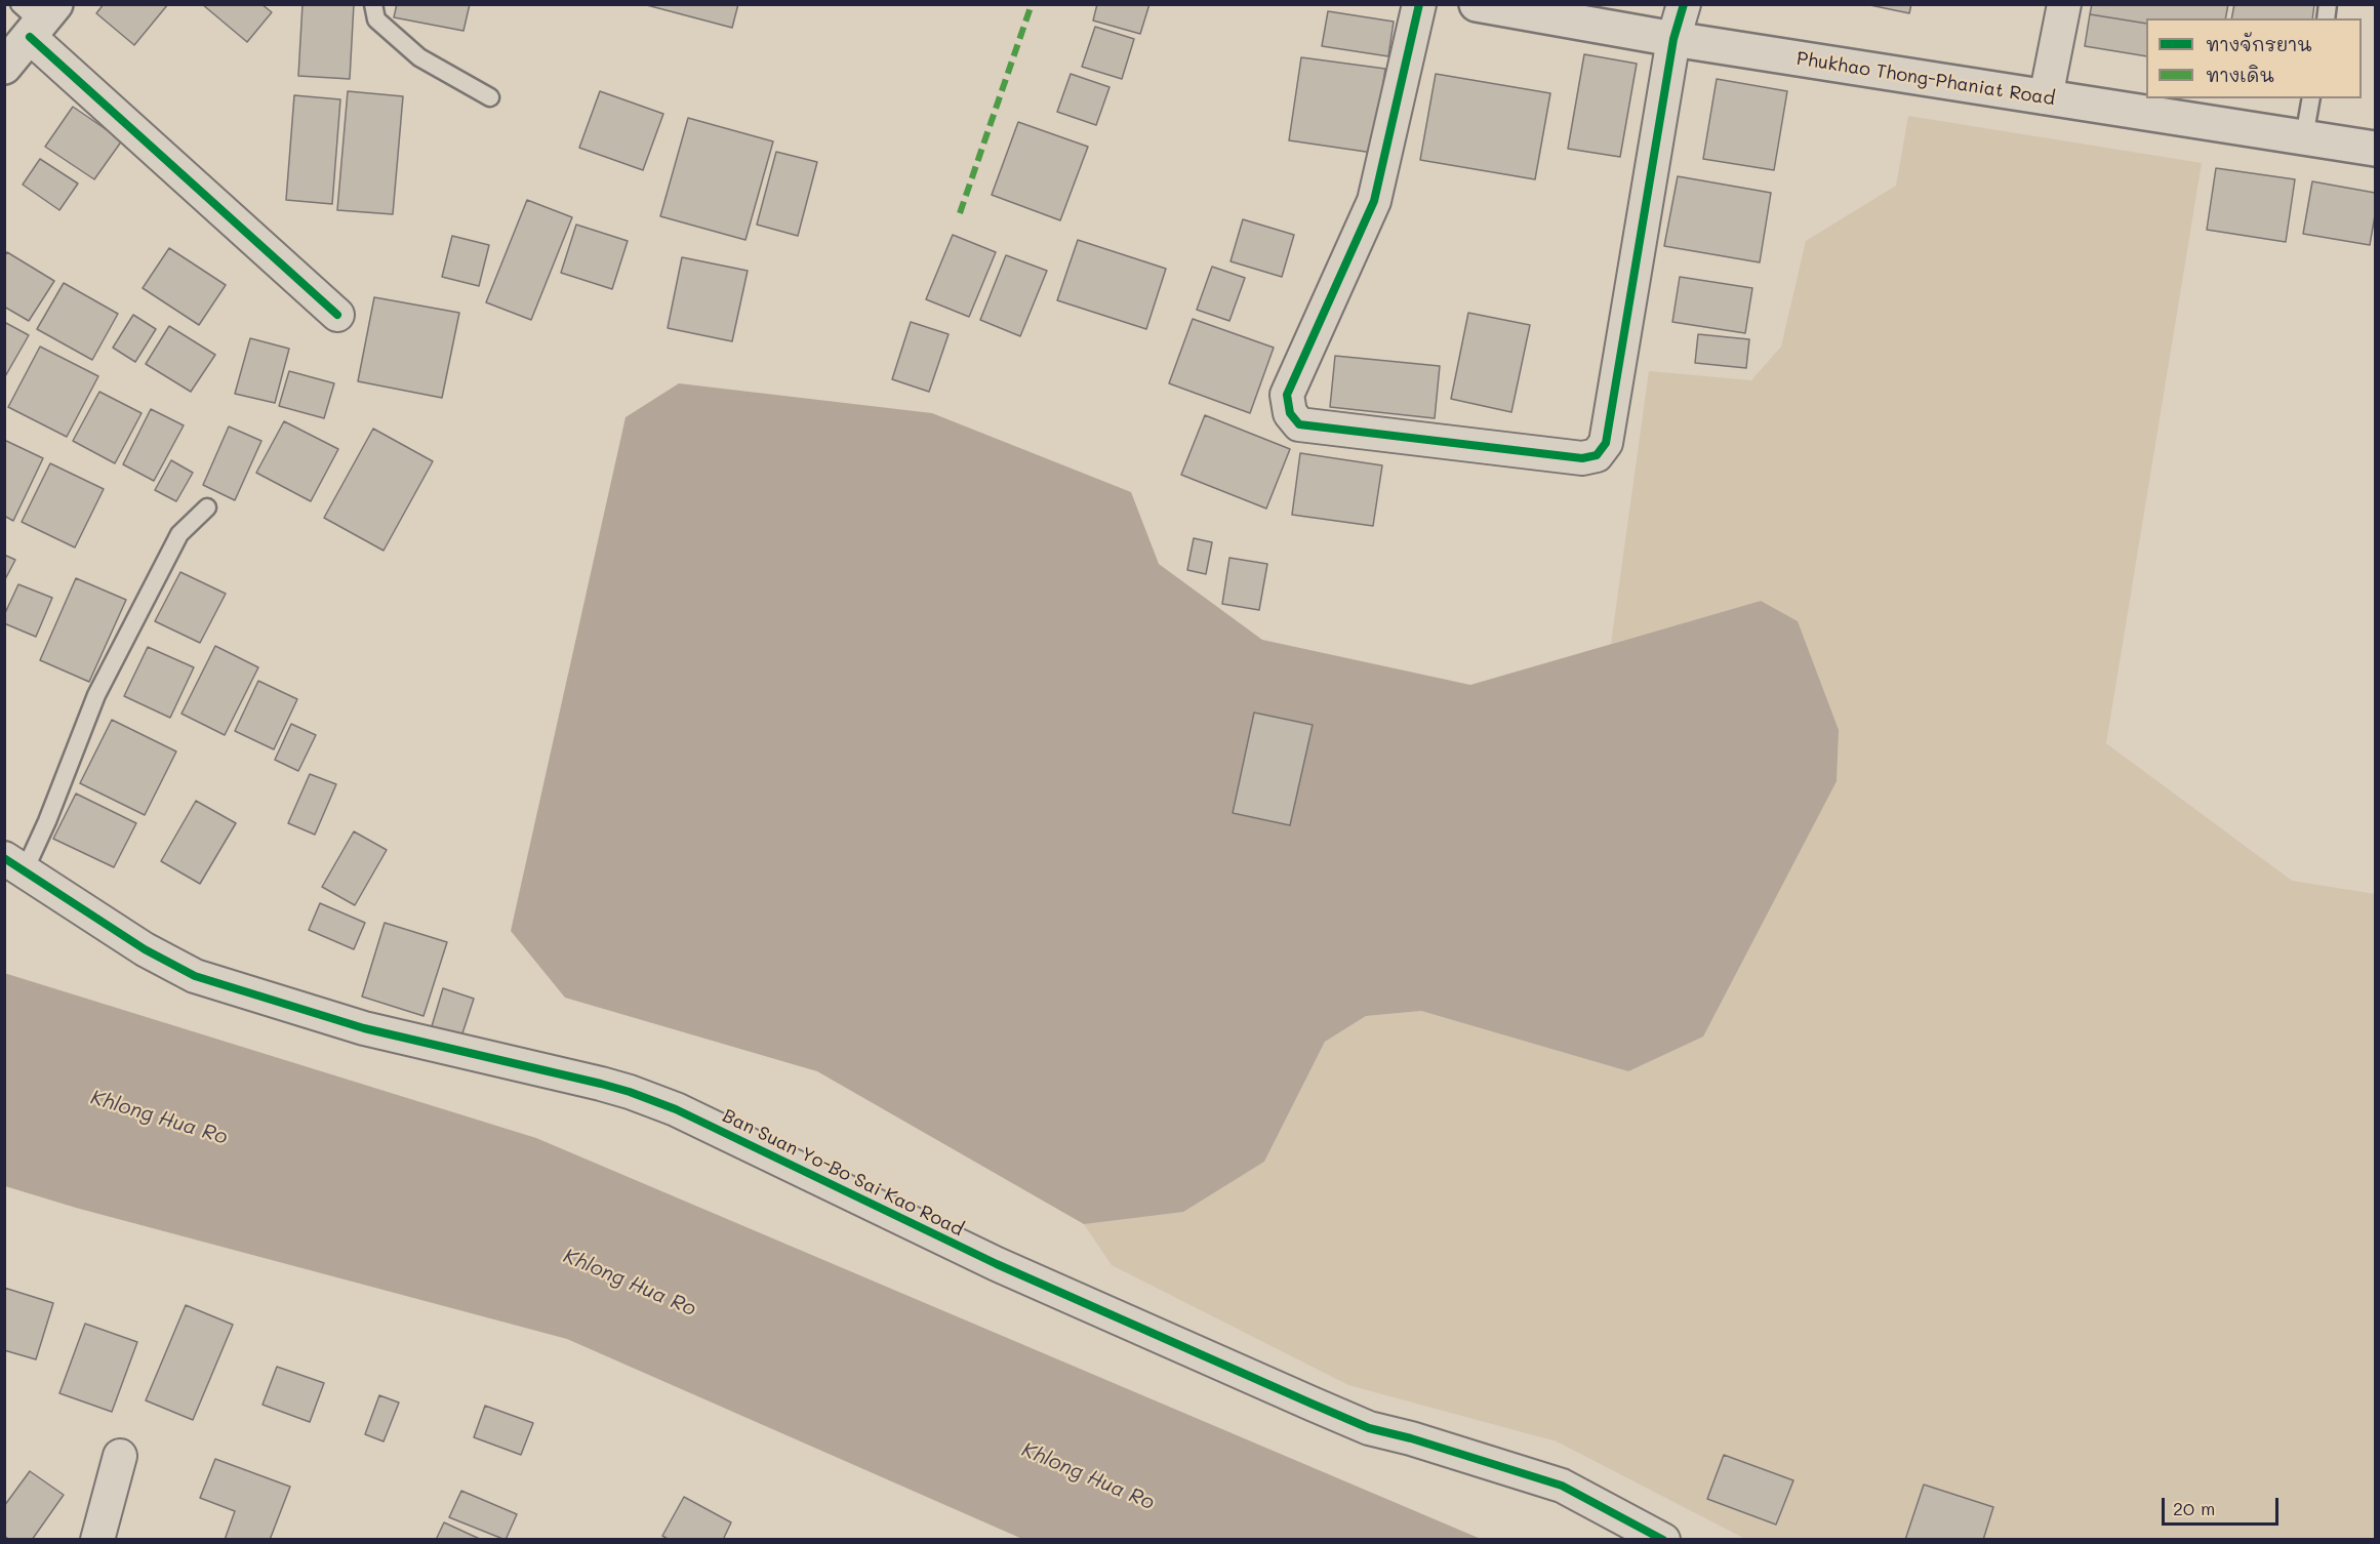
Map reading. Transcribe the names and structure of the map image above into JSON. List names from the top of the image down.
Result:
{
  "streets": {
    "main road": ["Phukhao Thong-Phaniat Road"],
    "street": ["Ban Suan Yo-Bo Sai Kao Road"]
  },
  "water": ["Khlong Hua Ro"],
  "legend": ["ทางจักรยาน", "ทางเดิน"],
  "scale_bar": "20 m"
}
